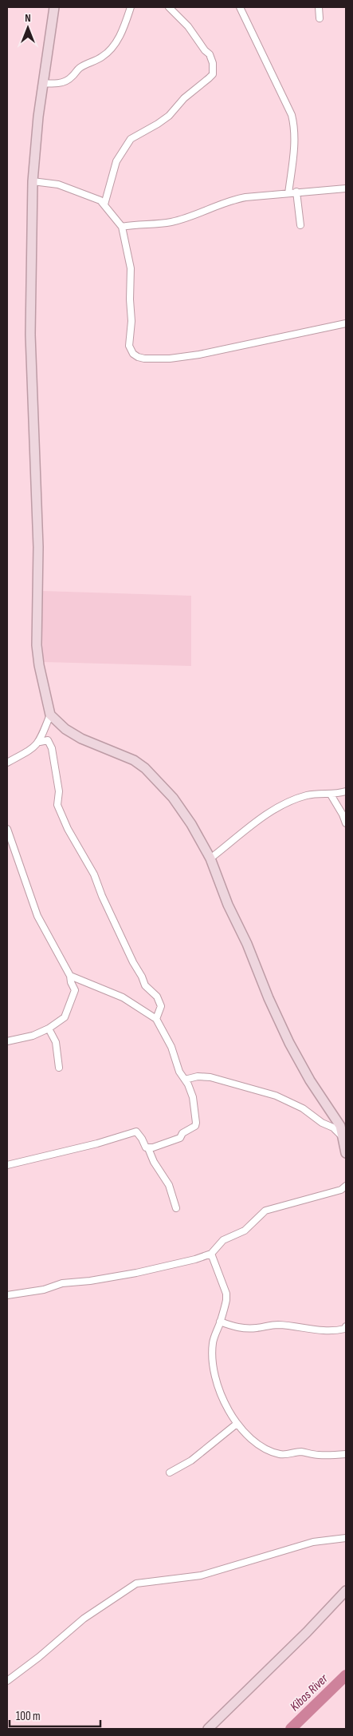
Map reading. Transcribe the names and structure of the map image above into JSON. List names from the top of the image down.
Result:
{
  "water": ["Kibos River"],
  "scale_bar": "100 m",
  "north": "top"
}
